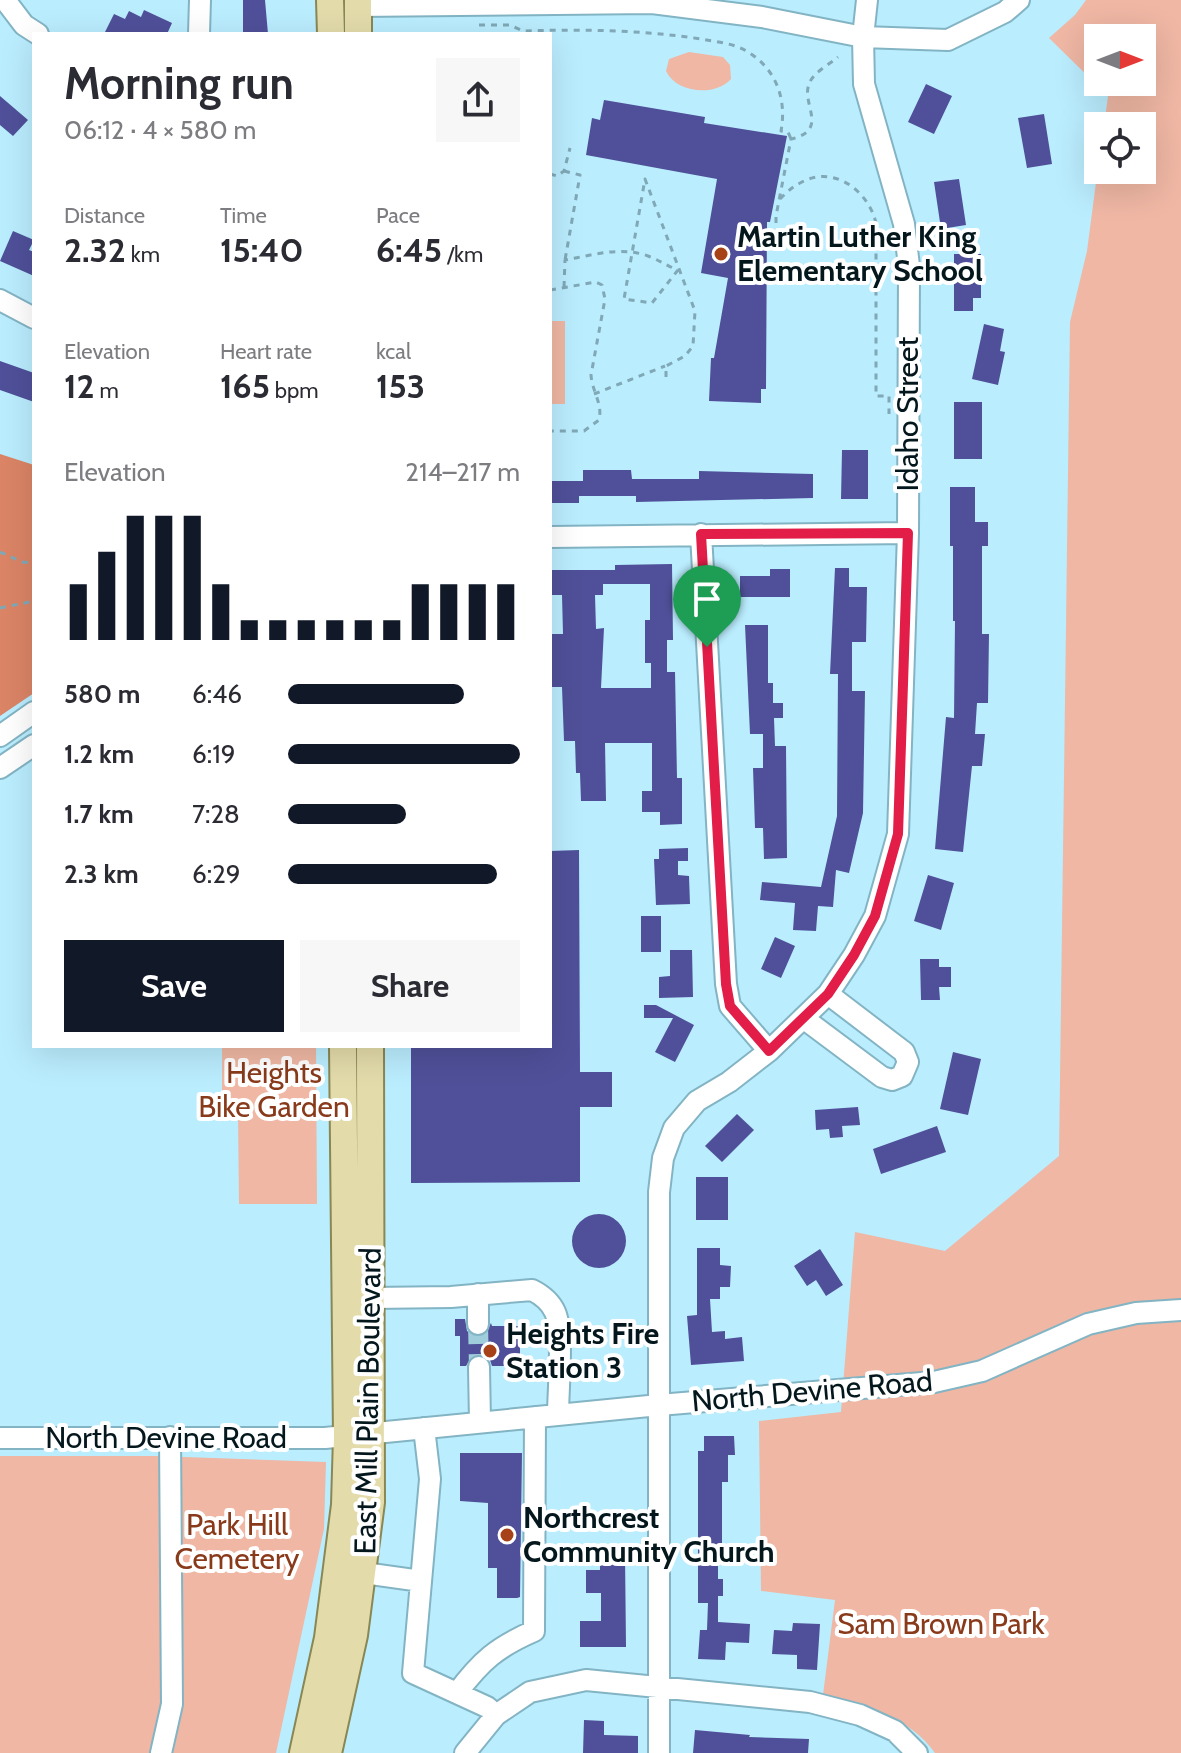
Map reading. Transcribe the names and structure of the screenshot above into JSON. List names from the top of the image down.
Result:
{
  "streets": {
    "main road": ["East Mill Plain Boulevard"],
    "street": ["Idaho Street", "North Devine Road"]
  },
  "crossings": [
    ["Idaho Street", "North Devine Road"],
    ["North Devine Road", "East Mill Plain Boulevard"]
  ],
  "parks": ["Heights Bike Garden", "Park Hill Cemetery", "Sam Brown Park"],
  "places": ["Martin Luther King Elementary School", "Heights Fire Station 3", "Northcrest Community Church"],
  "north": "right",
  "page": {
    "heading": ["Morning run", "06:12 · 4 × 580 m"],
    "stats": [
      ["Distance", "2.32 km"],
      ["Time", "15:40"],
      ["Pace", "6:45 /km"],
      ["Elevation", "12 m"],
      ["Heart rate", "165 bpm"],
      ["kcal", "153"]
    ],
    "chart": ["Elevation", "214–217 m"],
    "list": [
      {
        "name": "580 m",
        "note": "6:46"
      },
      {
        "name": "1.2 km",
        "note": "6:19"
      },
      {
        "name": "1.7 km",
        "note": "7:28"
      },
      {
        "name": "2.3 km",
        "note": "6:29"
      }
    ],
    "buttons": ["Save", "Share"]
  }
}
